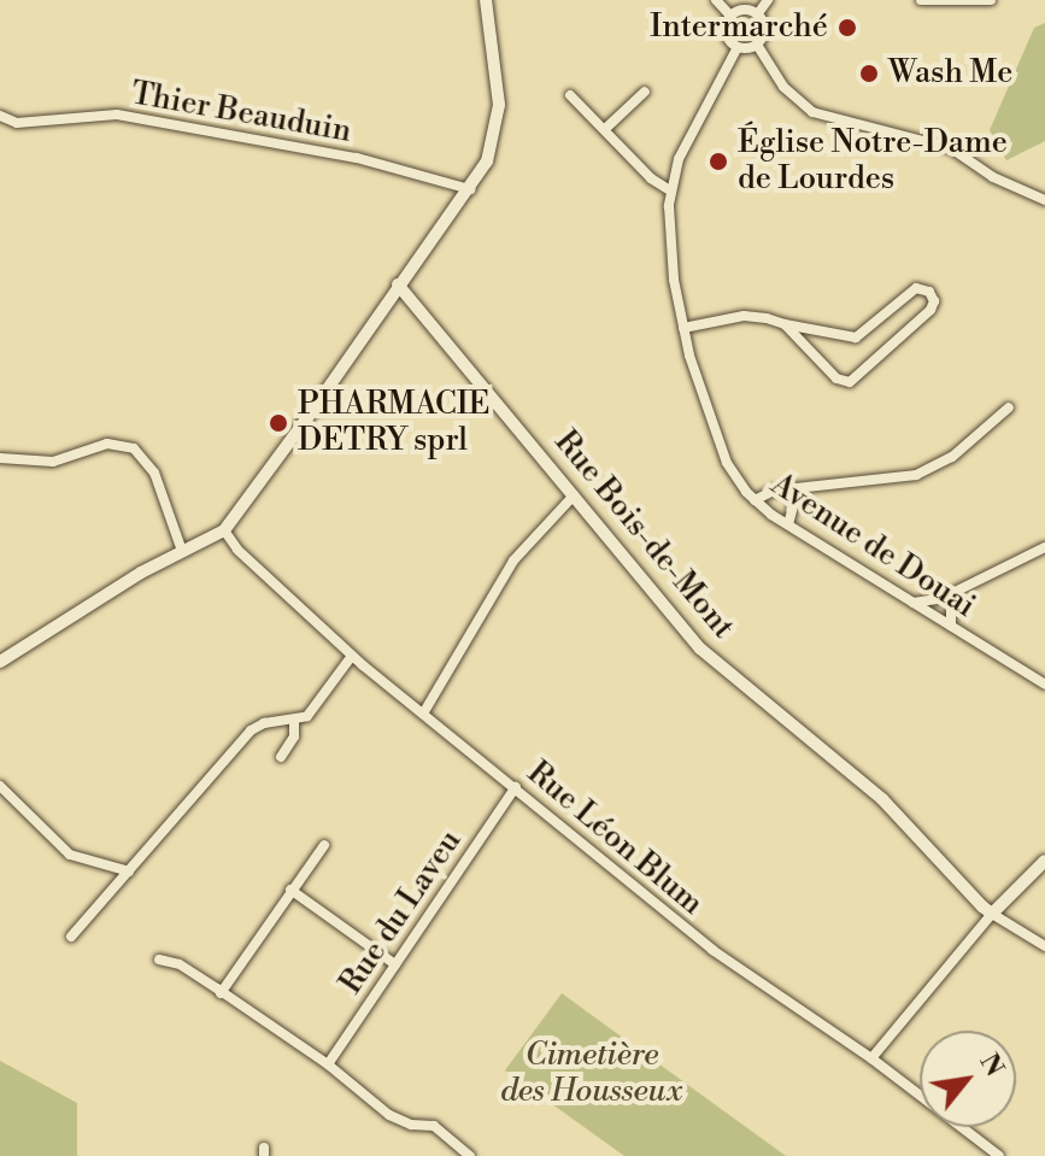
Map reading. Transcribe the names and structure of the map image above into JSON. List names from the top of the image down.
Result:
{
  "streets": {
    "street": [
      "Thier Beauduin",
      "Rue Bois-de-Mont",
      "Avenue de Douai",
      "Rue Léon Blum",
      "Rue du Laveu"
    ]
  },
  "crossings": [
    ["Rue Léon Blum", "Rue du Laveu"]
  ],
  "parks": ["Cimetière des Housseux"],
  "places": [
    "Intermarché",
    "Wash Me",
    "Église Notre-Dame de Lourdes",
    "PHARMACIE DETRY sprl"
  ],
  "north": "top right"
}
